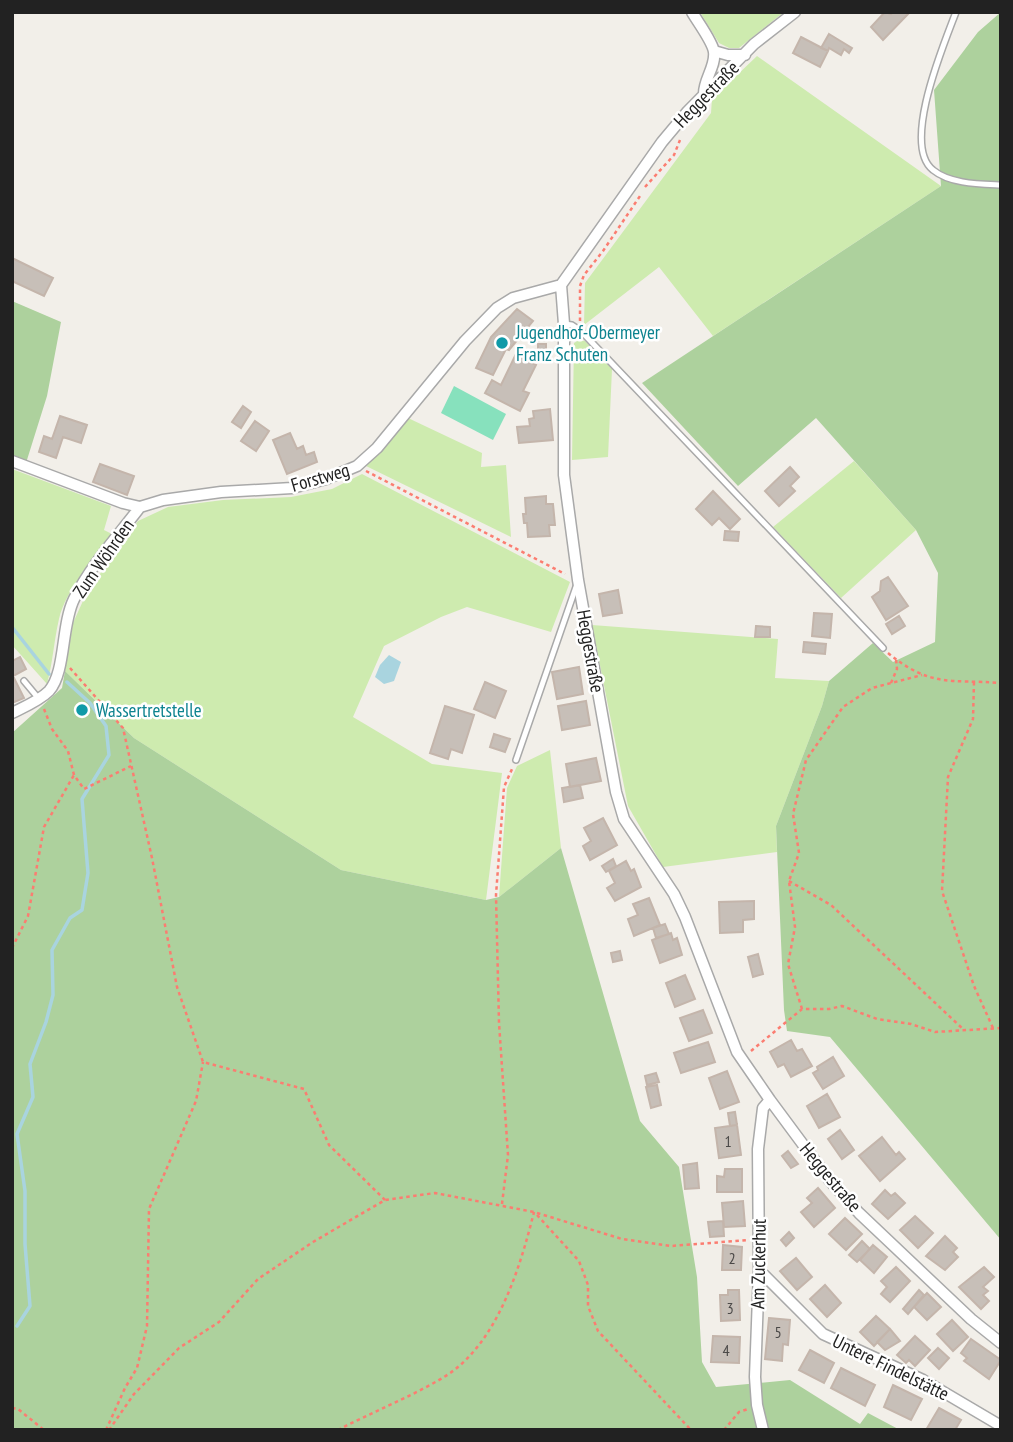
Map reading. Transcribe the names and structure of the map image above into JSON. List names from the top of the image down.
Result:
{
  "streets": {
    "street": [
      "Heggestraße",
      "Forstweg",
      "Zum Wöhrden",
      "Am Zuckerhut",
      "Untere Findelstätte"
    ]
  },
  "crossings": [
    ["Heggestraße", "Forstweg"],
    ["Heggestraße", "Am Zuckerhut"],
    ["Forstweg", "Zum Wöhrden"],
    ["Am Zuckerhut", "Untere Findelstätte"]
  ],
  "places": ["Jugendhof-Obermeyer Franz Schuten", "Wassertretstelle"],
  "house_numbers": [
    "1",
    "2",
    "3",
    "5",
    "4"
  ]
}
